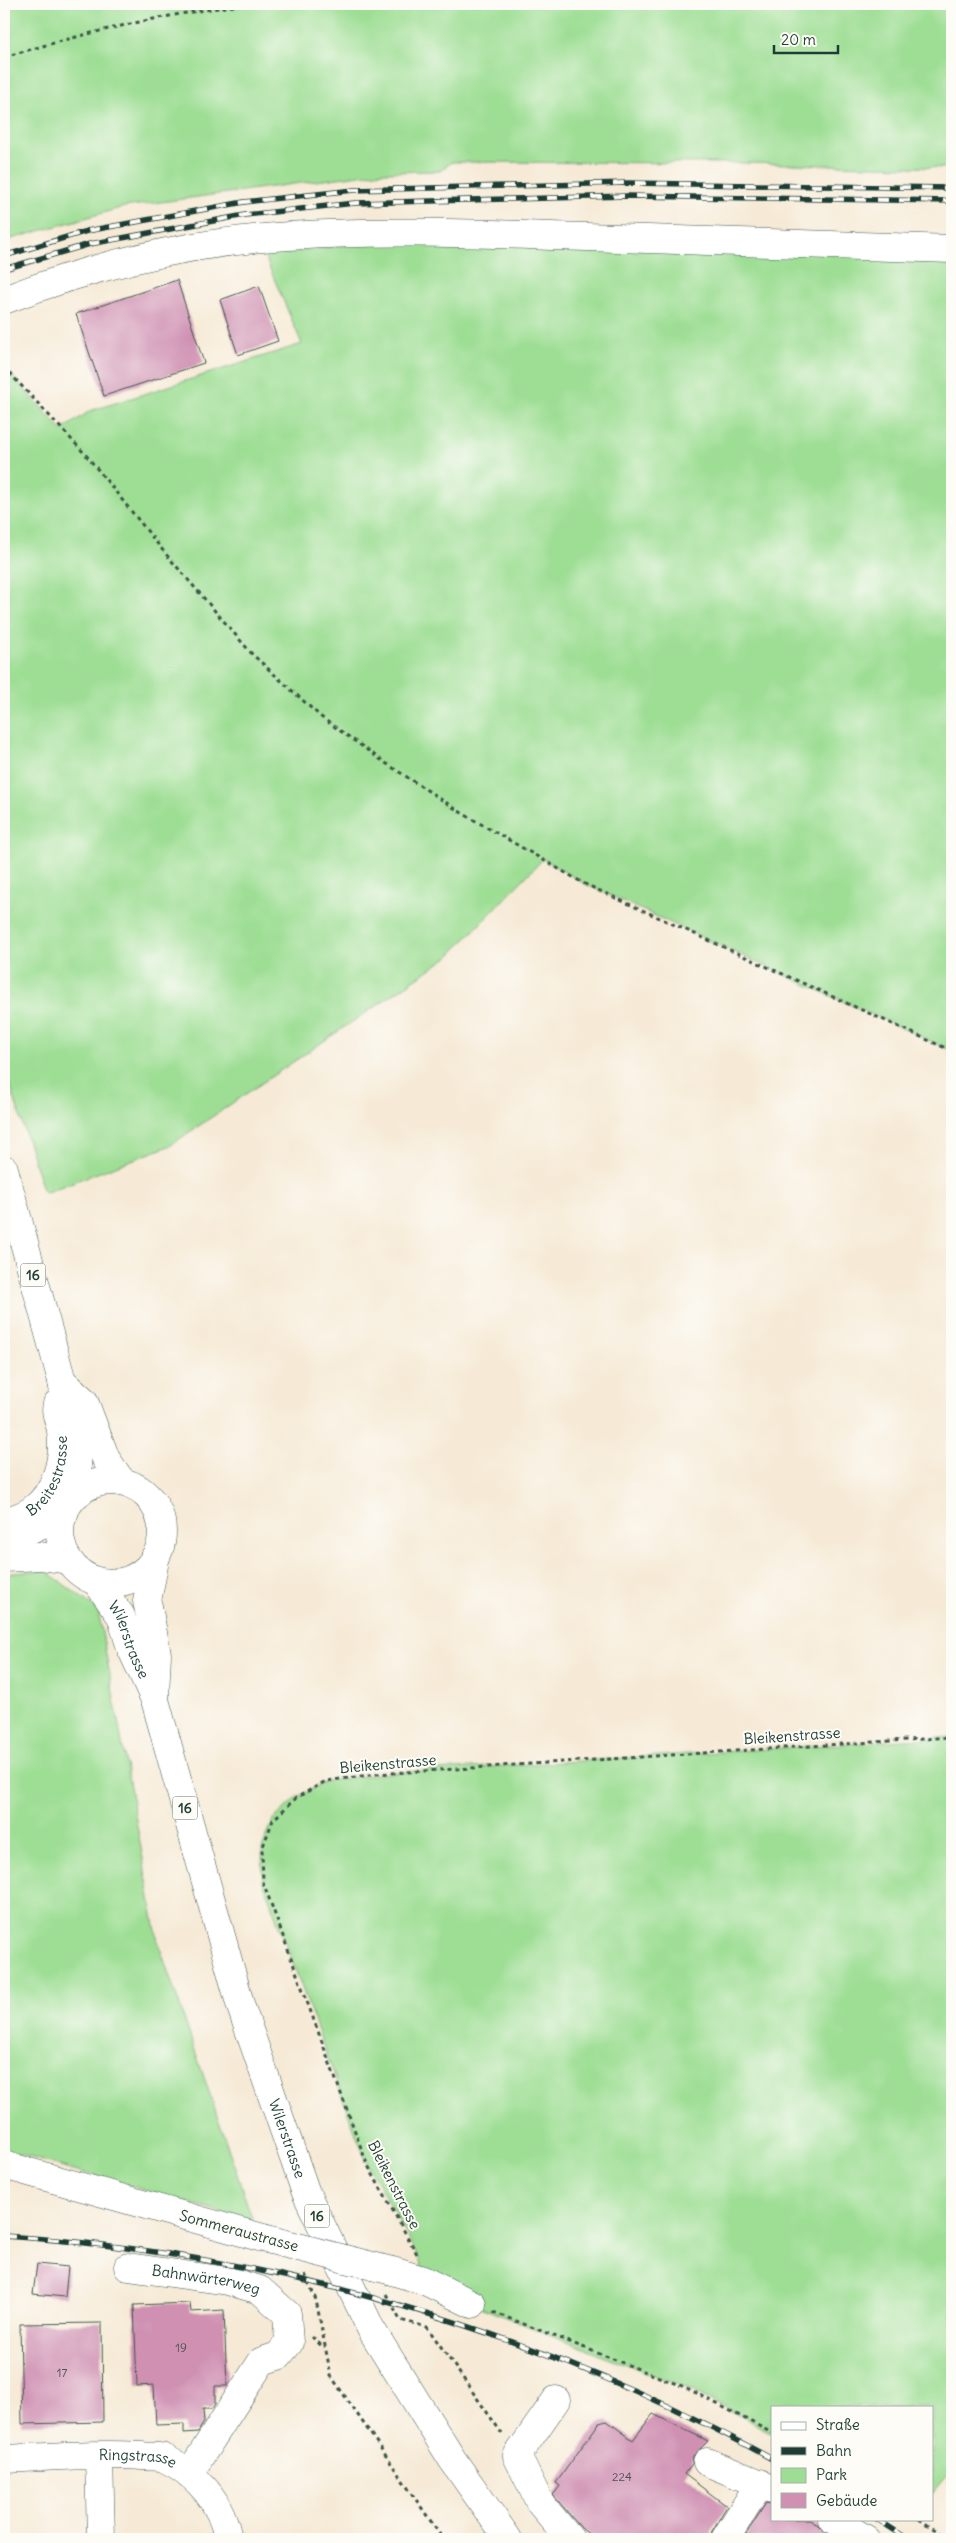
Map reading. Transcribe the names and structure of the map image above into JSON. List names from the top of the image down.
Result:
{
  "streets": {
    "main road": [
      "16",
      "Breitestrasse",
      "Wilerstrasse",
      "Sommeraustrasse",
      "Bahnwärterweg",
      "Ringstrasse"
    ],
    "path": ["Bleikenstrasse"]
  },
  "crossings": [
    ["16", "Breitestrasse"],
    ["16", "Wilerstrasse"],
    ["Bleikenstrasse", "Sommeraustrasse"],
    ["Bahnwärterweg", "Ringstrasse"]
  ],
  "house_numbers": ["19", "17", "224"],
  "legend": [
    "Straße",
    "Bahn",
    "Park",
    "Gebäude"
  ],
  "scale_bar": "20 m"
}
